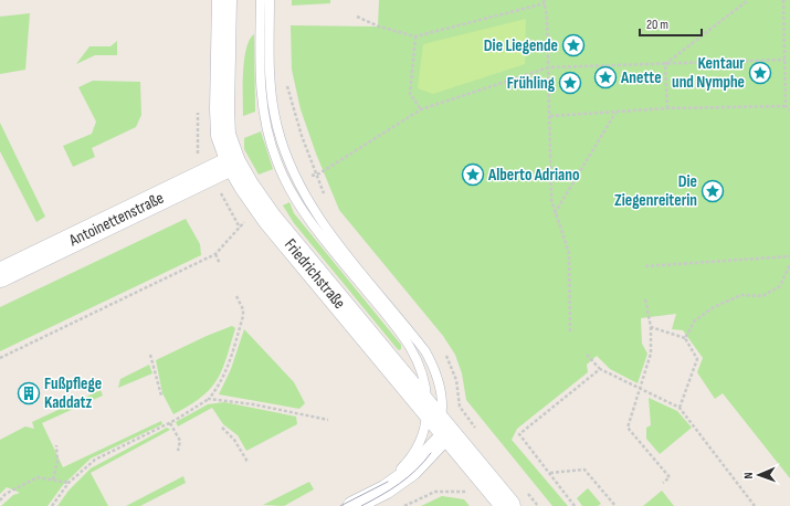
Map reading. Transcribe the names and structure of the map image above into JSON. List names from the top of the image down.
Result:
{
  "streets": {
    "main road": ["Antoinettenstraße", "Friedrichstraße"]
  },
  "crossings": [
    ["Antoinettenstraße", "Friedrichstraße"]
  ],
  "places": {
    "place": [
      "Die Liegende",
      "Kentaur und Nymphe",
      "Anette",
      "Frühling",
      "Alberto Adriano",
      "Die Ziegenreiterin"
    ],
    "building": ["Fußpflege Kaddatz"]
  },
  "scale_bar": "20 m",
  "north": "left"
}
